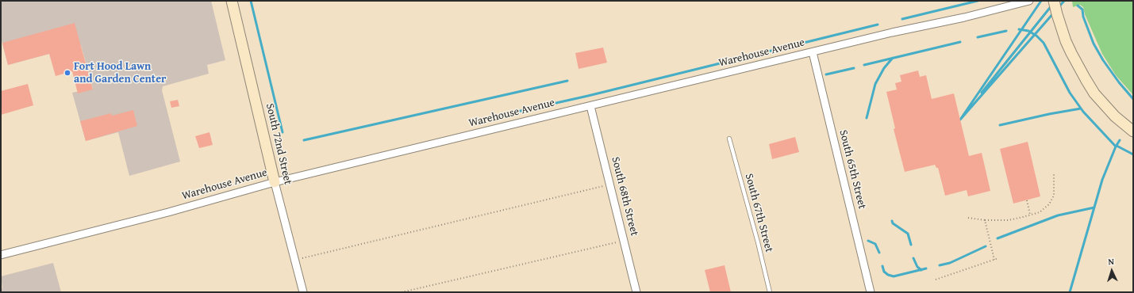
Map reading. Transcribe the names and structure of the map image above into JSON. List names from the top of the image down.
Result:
{
  "streets": {
    "street": [
      "Warehouse Avenue",
      "South 72nd Street",
      "South 65th Street",
      "South 68th Street"
    ],
    "lane": ["South 67th Street"]
  },
  "crossings": [
    ["Warehouse Avenue", "South 72nd Street"],
    ["Warehouse Avenue", "South 65th Street"],
    ["Warehouse Avenue", "South 68th Street"]
  ],
  "places": ["Fort Hood Lawn and Garden Center"],
  "north": "top"
}
